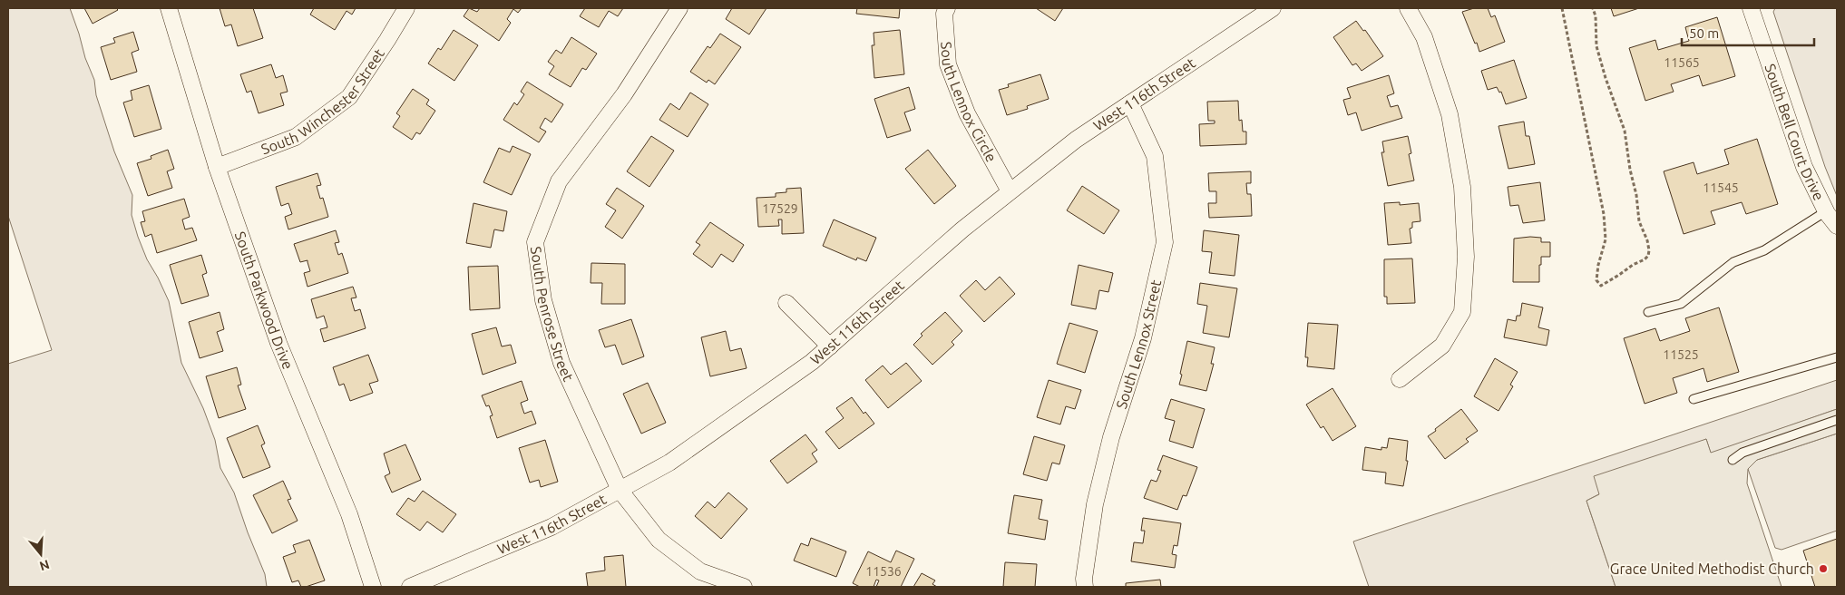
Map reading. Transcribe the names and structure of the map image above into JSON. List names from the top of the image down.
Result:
{
  "streets": {
    "street": [
      "West 116th Street",
      "South Winchester Street",
      "South Lennox Circle",
      "South Bell Court Drive",
      "South Parkwood Drive",
      "South Penrose Street",
      "South Lennox Street"
    ]
  },
  "crossings": [
    ["West 116th Street", "South Lennox Circle"],
    ["West 116th Street", "South Penrose Street"],
    ["West 116th Street", "South Lennox Street"],
    ["South Winchester Street", "South Parkwood Drive"]
  ],
  "places": ["Grace United Methodist Church"],
  "house_numbers": [
    "11565",
    "11545",
    "17529",
    "11525",
    "11536"
  ],
  "scale_bar": "50 m",
  "north": "bottom"
}
